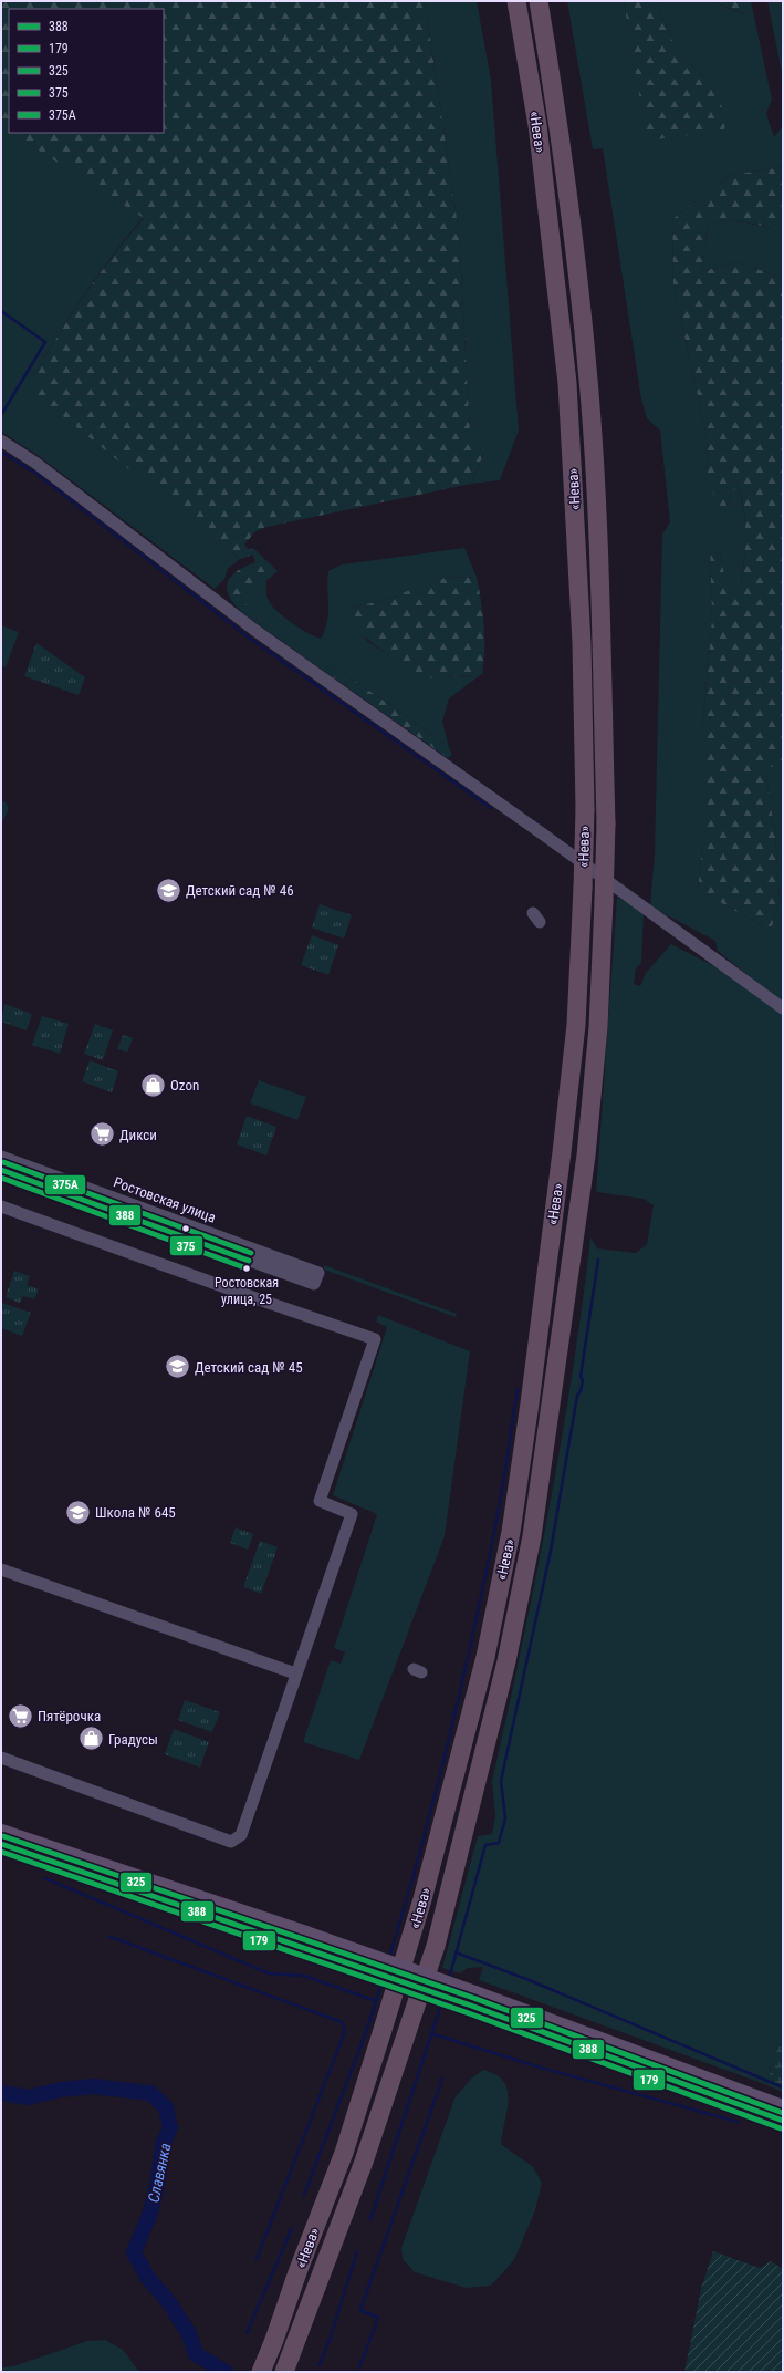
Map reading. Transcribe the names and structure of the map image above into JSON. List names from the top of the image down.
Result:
{
  "streets": {
    "highway": ["«Нева»"],
    "street": ["Ростовская улица"]
  },
  "water": ["Славянка"],
  "places": {
    "school or university": ["Детский сад № 46", "Детский сад № 45", "Школа № 645"],
    "shop": ["Ozon", "Градусы"],
    "supermarket": ["Дикси", "Пятёрочка"],
    "other": ["Ростовская улица, 25"]
  },
  "lines": [
    "transit line 375А",
    "transit line 388",
    "transit line 375",
    "transit line 325",
    "transit line 179"
  ],
  "legend": [
    "388",
    "179",
    "325",
    "375",
    "375А"
  ]
}
